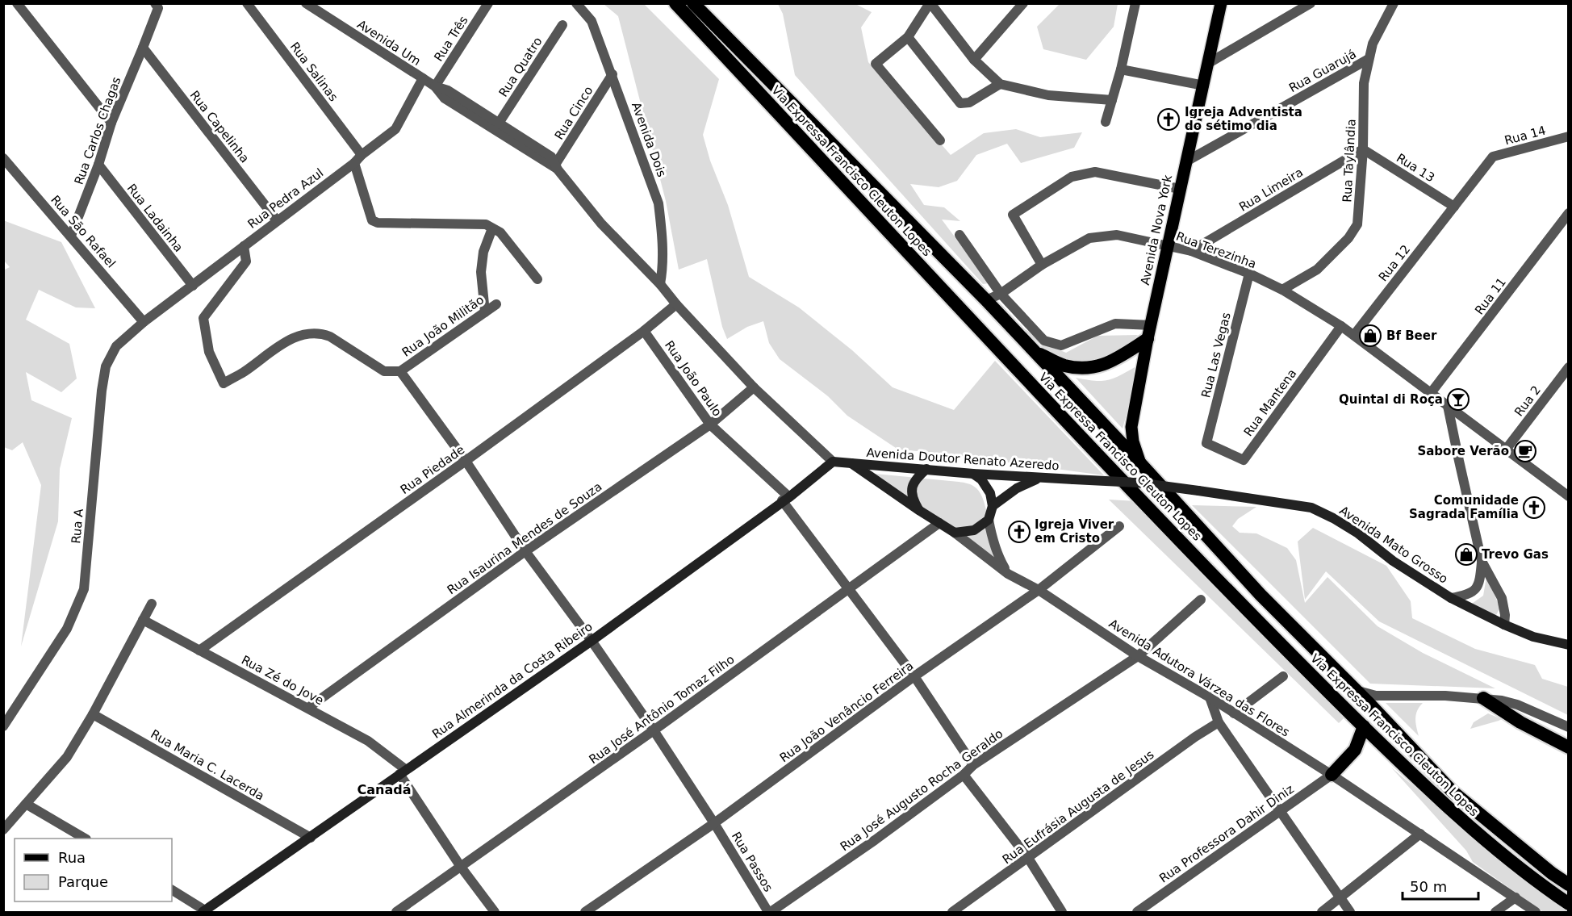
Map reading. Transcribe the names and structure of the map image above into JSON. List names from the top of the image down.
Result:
{
  "streets": {
    "highway": ["Via Expressa Francisco Cleuton Lopes"],
    "main road": [
      "Avenida Nova York",
      "Avenida Doutor Renato Azeredo",
      "Avenida Mato Grosso",
      "Avenida Adutora Várzea das Flores",
      "Rua Almerinda da Costa Ribeiro"
    ],
    "street": [
      "Rua Três",
      "Avenida Um",
      "Rua Quatro",
      "Rua Guarujá",
      "Rua Salinas",
      "Rua Cinco",
      "Rua Capelinha",
      "Rua Carlos Chagas",
      "Rua 14",
      "Avenida Dois",
      "Rua Taylândia",
      "Rua 13",
      "Rua Limeira",
      "Rua Pedra Azul",
      "Rua Ladainha",
      "Rua São Rafael",
      "Rua Terezinha",
      "Rua 12",
      "Rua 11",
      "Rua João Militão",
      "Rua Las Vegas",
      "Rua João Paulo",
      "Rua 2",
      "Rua Mantena",
      "Rua Piedade",
      "Rua A",
      "Rua Isaurina Mendes de Souza",
      "Rua Zé do Jove",
      "Rua José Antônio Tomaz Filho",
      "Rua João Venâncio Ferreira",
      "Rua Maria C. Lacerda",
      "Rua José Augusto Rocha Geraldo",
      "Rua Eufrásia Augusta de Jesus",
      "Rua Professora Dahir Diniz",
      "Rua Passos"
    ]
  },
  "crossings": [
    ["Rua Três", "Avenida Um"],
    ["Avenida Um", "Rua Pedra Azul"],
    ["Rua Guarujá", "Rua Taylândia"],
    ["Rua Guarujá", "Avenida Nova York"],
    ["Rua Salinas", "Rua Pedra Azul"],
    ["Rua Cinco", "Avenida Dois"],
    ["Rua Capelinha", "Rua Carlos Chagas"],
    ["Rua Capelinha", "Rua Pedra Azul"],
    ["Rua Carlos Chagas", "Rua Ladainha"],
    ["Rua Carlos Chagas", "Rua São Rafael"],
    ["Rua 14", "Rua 13"],
    ["Rua 14", "Rua 12"],
    ["Rua Taylândia", "Rua 13"],
    ["Rua Taylândia", "Rua Limeira"],
    ["Rua Taylândia", "Rua Terezinha"],
    ["Rua 13", "Rua Limeira"],
    ["Rua 13", "Rua 12"],
    ["Via Expressa Francisco Cleuton Lopes", "Avenida Nova York"],
    ["Via Expressa Francisco Cleuton Lopes", "Rua Terezinha"],
    ["Rua Limeira", "Rua Terezinha"],
    ["Rua Pedra Azul", "Rua Ladainha"],
    ["Rua Pedra Azul", "Rua São Rafael"],
    ["Rua Pedra Azul", "Rua A"],
    ["Avenida Nova York", "Rua Terezinha"],
    ["Rua São Rafael", "Rua A"],
    ["Rua Terezinha", "Rua 12"],
    ["Rua Terezinha", "Rua 11"],
    ["Rua Terezinha", "Rua Las Vegas"],
    ["Rua Terezinha", "Rua 2"],
    ["Rua Terezinha", "Rua Mantena"],
    ["Rua João Militão", "Rua Piedade"],
    ["Rua João Militão", "Rua Isaurina Mendes de Souza"],
    ["Rua João Militão", "Rua Almerinda da Costa Ribeiro"],
    ["Rua João Militão", "Rua Passos"],
    ["Rua Las Vegas", "Rua Mantena"],
    ["Rua João Paulo", "Rua Piedade"],
    ["Rua João Paulo", "Rua Isaurina Mendes de Souza"],
    ["Rua João Paulo", "Rua Almerinda da Costa Ribeiro"],
    ["Rua João Paulo", "Rua José Antônio Tomaz Filho"],
    ["Rua João Paulo", "Rua João Venâncio Ferreira"],
    ["Rua João Paulo", "Rua José Augusto Rocha Geraldo"],
    ["Avenida Doutor Renato Azeredo", "Avenida Mato Grosso"],
    ["Avenida Doutor Renato Azeredo", "Avenida Adutora Várzea das Flores"],
    ["Avenida Doutor Renato Azeredo", "Rua Almerinda da Costa Ribeiro"],
    ["Avenida Doutor Renato Azeredo", "Rua José Antônio Tomaz Filho"],
    ["Rua Piedade", "Rua Zé do Jove"],
    ["Rua Isaurina Mendes de Souza", "Rua Zé do Jove"],
    ["Avenida Adutora Várzea das Flores", "Rua José Antônio Tomaz Filho"],
    ["Avenida Adutora Várzea das Flores", "Rua João Venâncio Ferreira"],
    ["Avenida Adutora Várzea das Flores", "Rua José Augusto Rocha Geraldo"],
    ["Avenida Adutora Várzea das Flores", "Rua Professora Dahir Diniz"],
    ["Rua Zé do Jove", "Rua Almerinda da Costa Ribeiro"],
    ["Rua Zé do Jove", "Rua José Antônio Tomaz Filho"],
    ["Rua Almerinda da Costa Ribeiro", "Rua Maria C. Lacerda"],
    ["Rua Almerinda da Costa Ribeiro", "Rua Passos"],
    ["Rua José Antônio Tomaz Filho", "Rua Passos"],
    ["Rua João Venâncio Ferreira", "Rua Passos"],
    ["Rua José Augusto Rocha Geraldo", "Rua Passos"]
  ],
  "districts": ["Canadá"],
  "places": {
    "church": ["Igreja Adventista do sétimo dia", "Comunidade Sagrada Família", "Igreja Viver em Cristo"],
    "shop": ["Bf Beer", "Trevo Gas"],
    "bar": ["Quintal di Roça"],
    "cafe": ["Sabore Verão"]
  },
  "legend": ["Rua", "Parque"],
  "scale_bar": "50 m"
}
